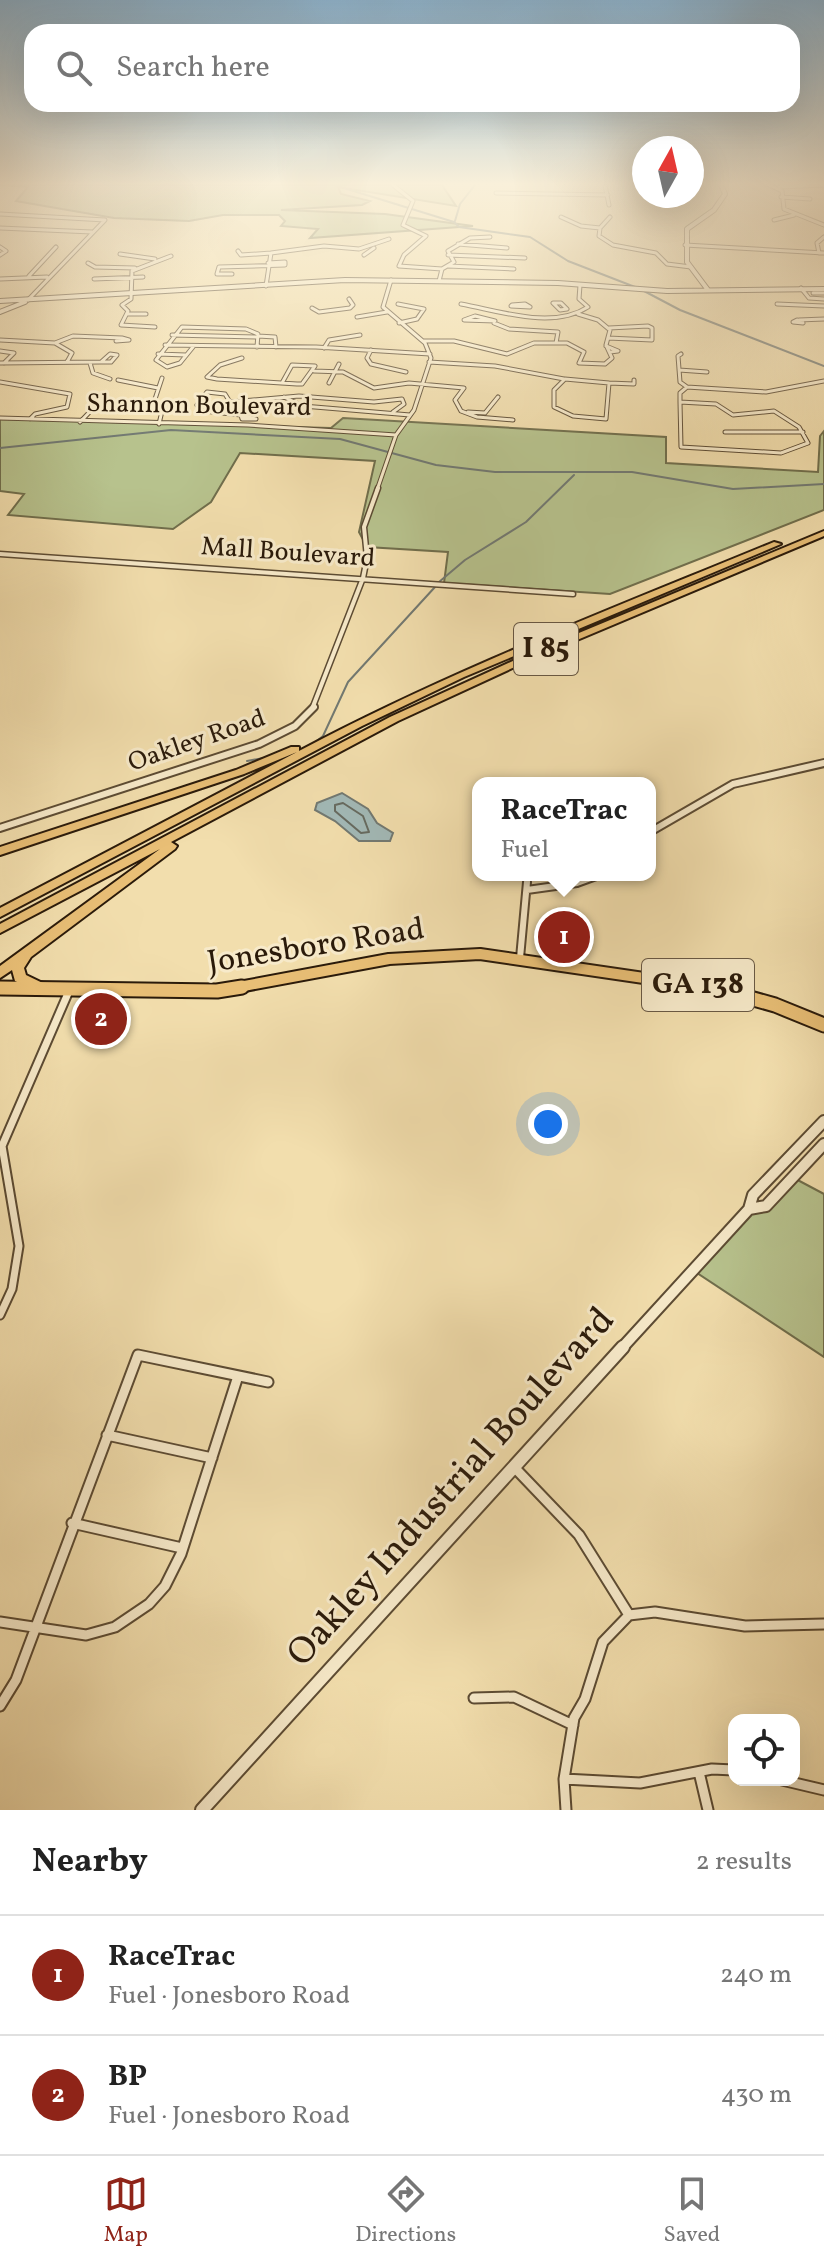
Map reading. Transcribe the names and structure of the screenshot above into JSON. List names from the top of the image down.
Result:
{
  "streets": {
    "highway": ["I 85", "Jonesboro Road", "GA 138"],
    "street": [
      "Shannon Boulevard",
      "Mall Boulevard",
      "Oakley Road",
      "Oakley Industrial Boulevard"
    ]
  },
  "crossings": [
    ["Shannon Boulevard", "Oakley Road"],
    ["Mall Boulevard", "Oakley Road"]
  ],
  "north": "top",
  "page": {
    "search": "Search here",
    "popup": ["RaceTrac", "Fuel"],
    "pins": ["1", "2"],
    "heading": ["Nearby", "2 results"],
    "list": [
      {
        "mark": "1",
        "name": "RaceTrac",
        "note": "Fuel · Jonesboro Road",
        "value": "240 m"
      },
      {
        "mark": "2",
        "name": "BP",
        "note": "Fuel · Jonesboro Road",
        "value": "430 m"
      }
    ],
    "nav": ["Map", "Directions", "Saved"]
  }
}
